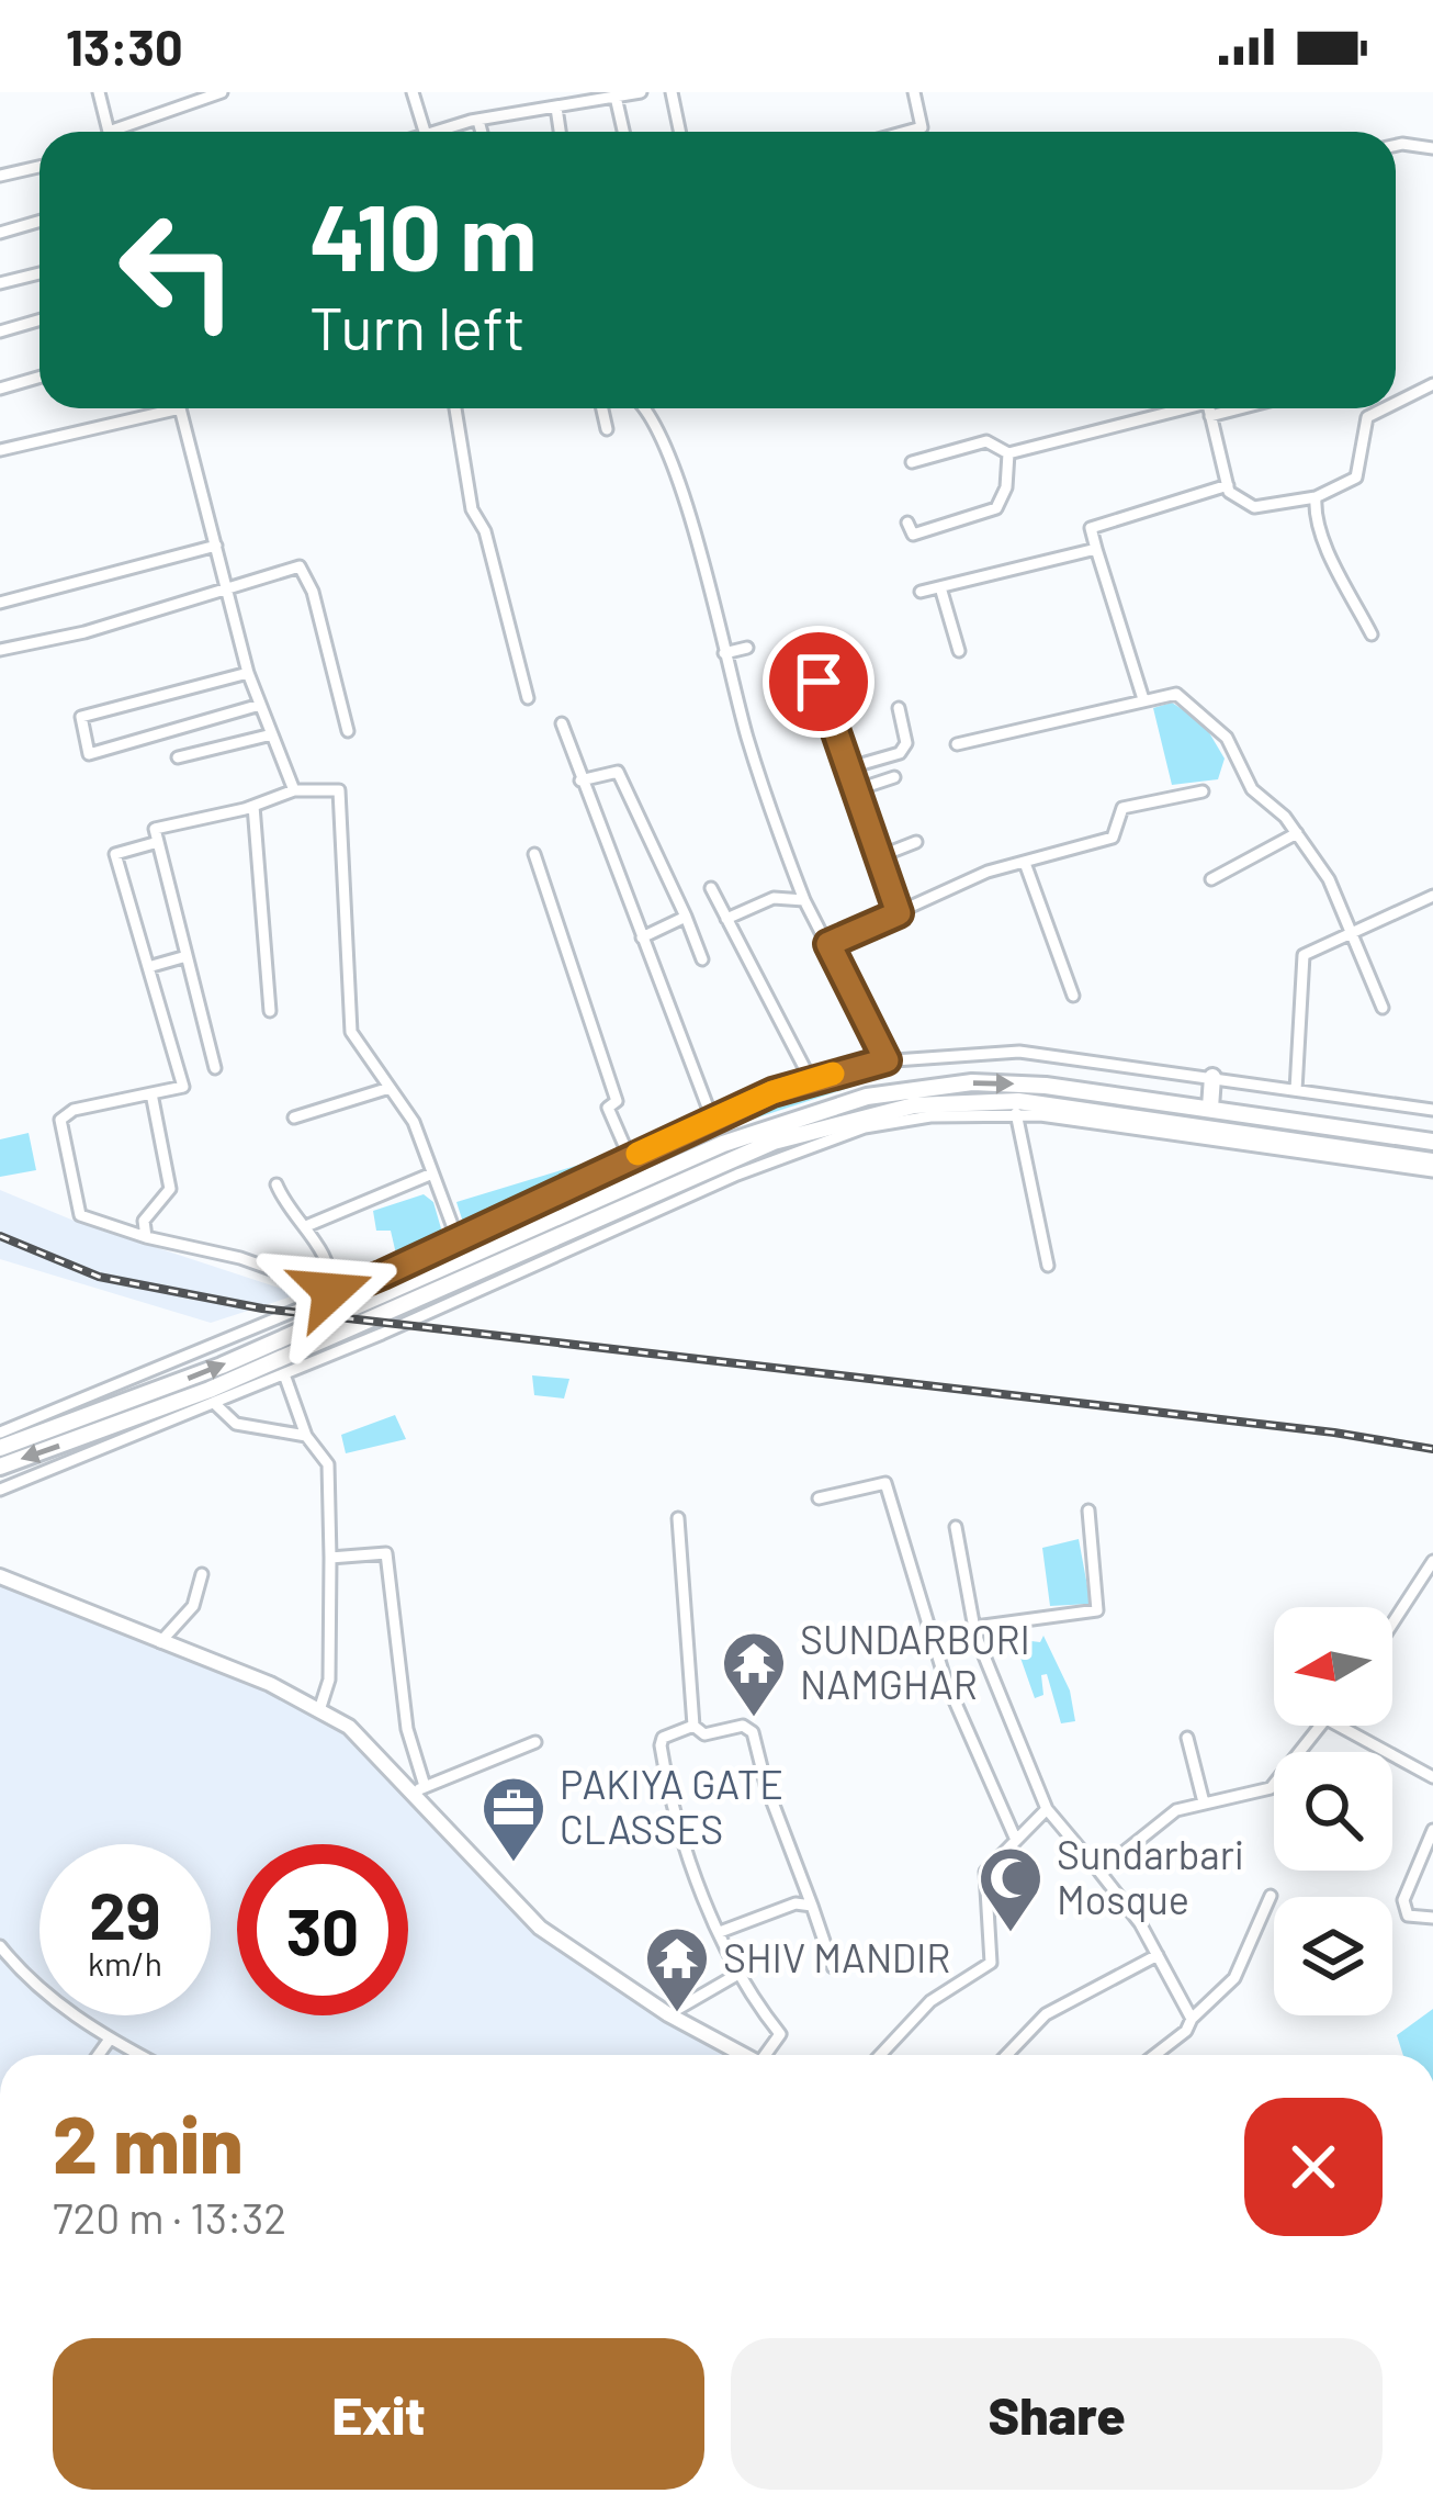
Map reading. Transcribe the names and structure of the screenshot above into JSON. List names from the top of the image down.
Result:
{
  "places": {
    "temple": ["SUNDARBORI NAMGHAR", "SHIV MANDIR"],
    "office": ["PAKIYA GATE CLASSES"],
    "mosque": ["Sundarbari Mosque"]
  },
  "north": "left",
  "page": {
    "status": "13:30",
    "turn": ["410 m", "Turn left"],
    "speed": "29 km/h",
    "limit": "30",
    "heading": ["2 min", "720 m · 13:32"],
    "buttons": ["Exit", "Share"]
  }
}
